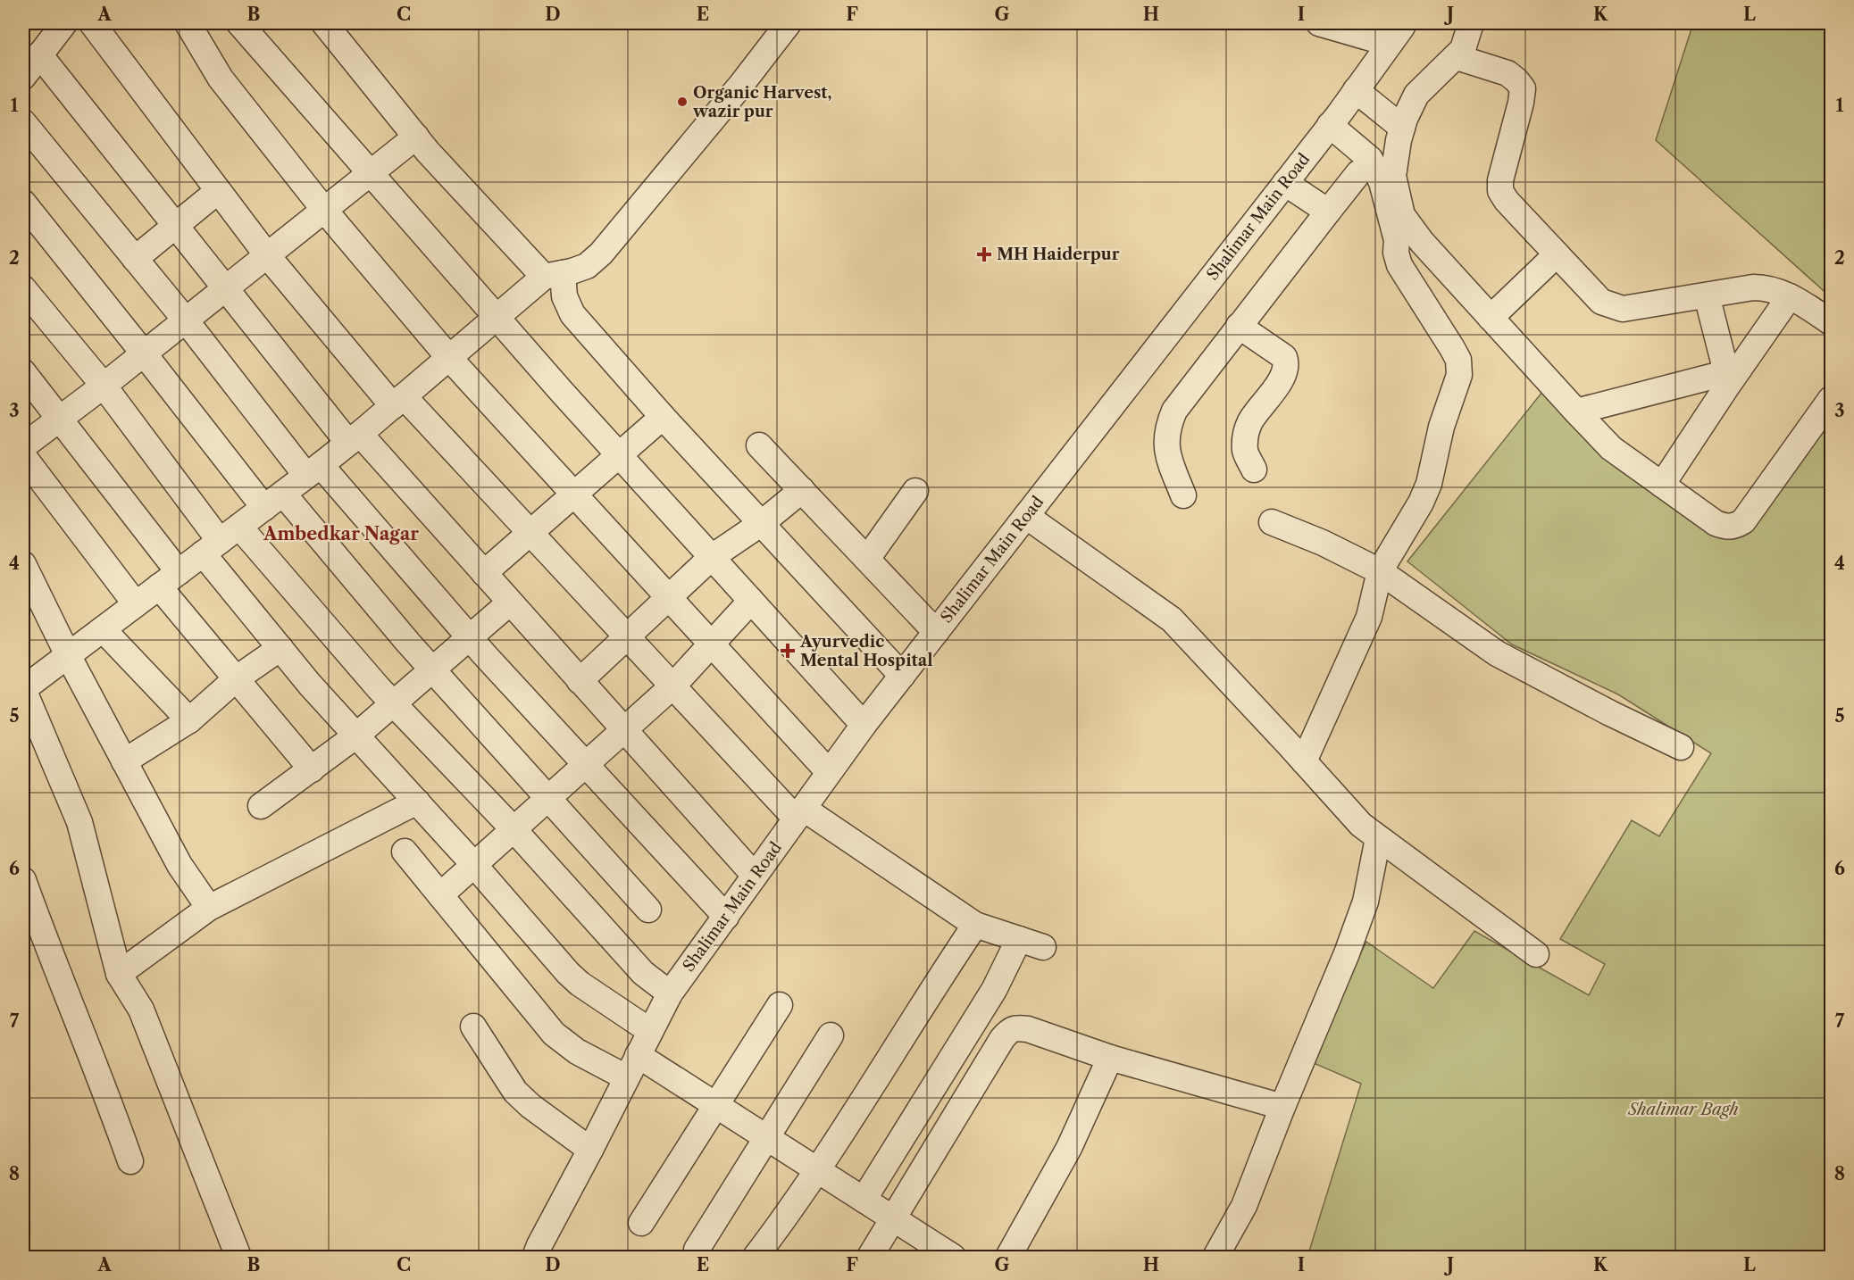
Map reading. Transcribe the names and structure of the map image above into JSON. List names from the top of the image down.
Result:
{
  "streets": {
    "street": ["Shalimar Main Road"]
  },
  "districts": ["Ambedkar Nagar"],
  "parks": ["Shalimar Bagh"],
  "places": {
    "other": ["Organic Harvest, wazir pur"],
    "health": ["MH Haiderpur", "Ayurvedic Mental Hospital"]
  },
  "grid": {
    "columns": [
      "A",
      "B",
      "C",
      "D",
      "E",
      "F",
      "G",
      "H",
      "I",
      "J",
      "K",
      "L"
    ],
    "rows": [
      "1",
      "2",
      "3",
      "4",
      "5",
      "6",
      "7",
      "8"
    ]
  }
}
